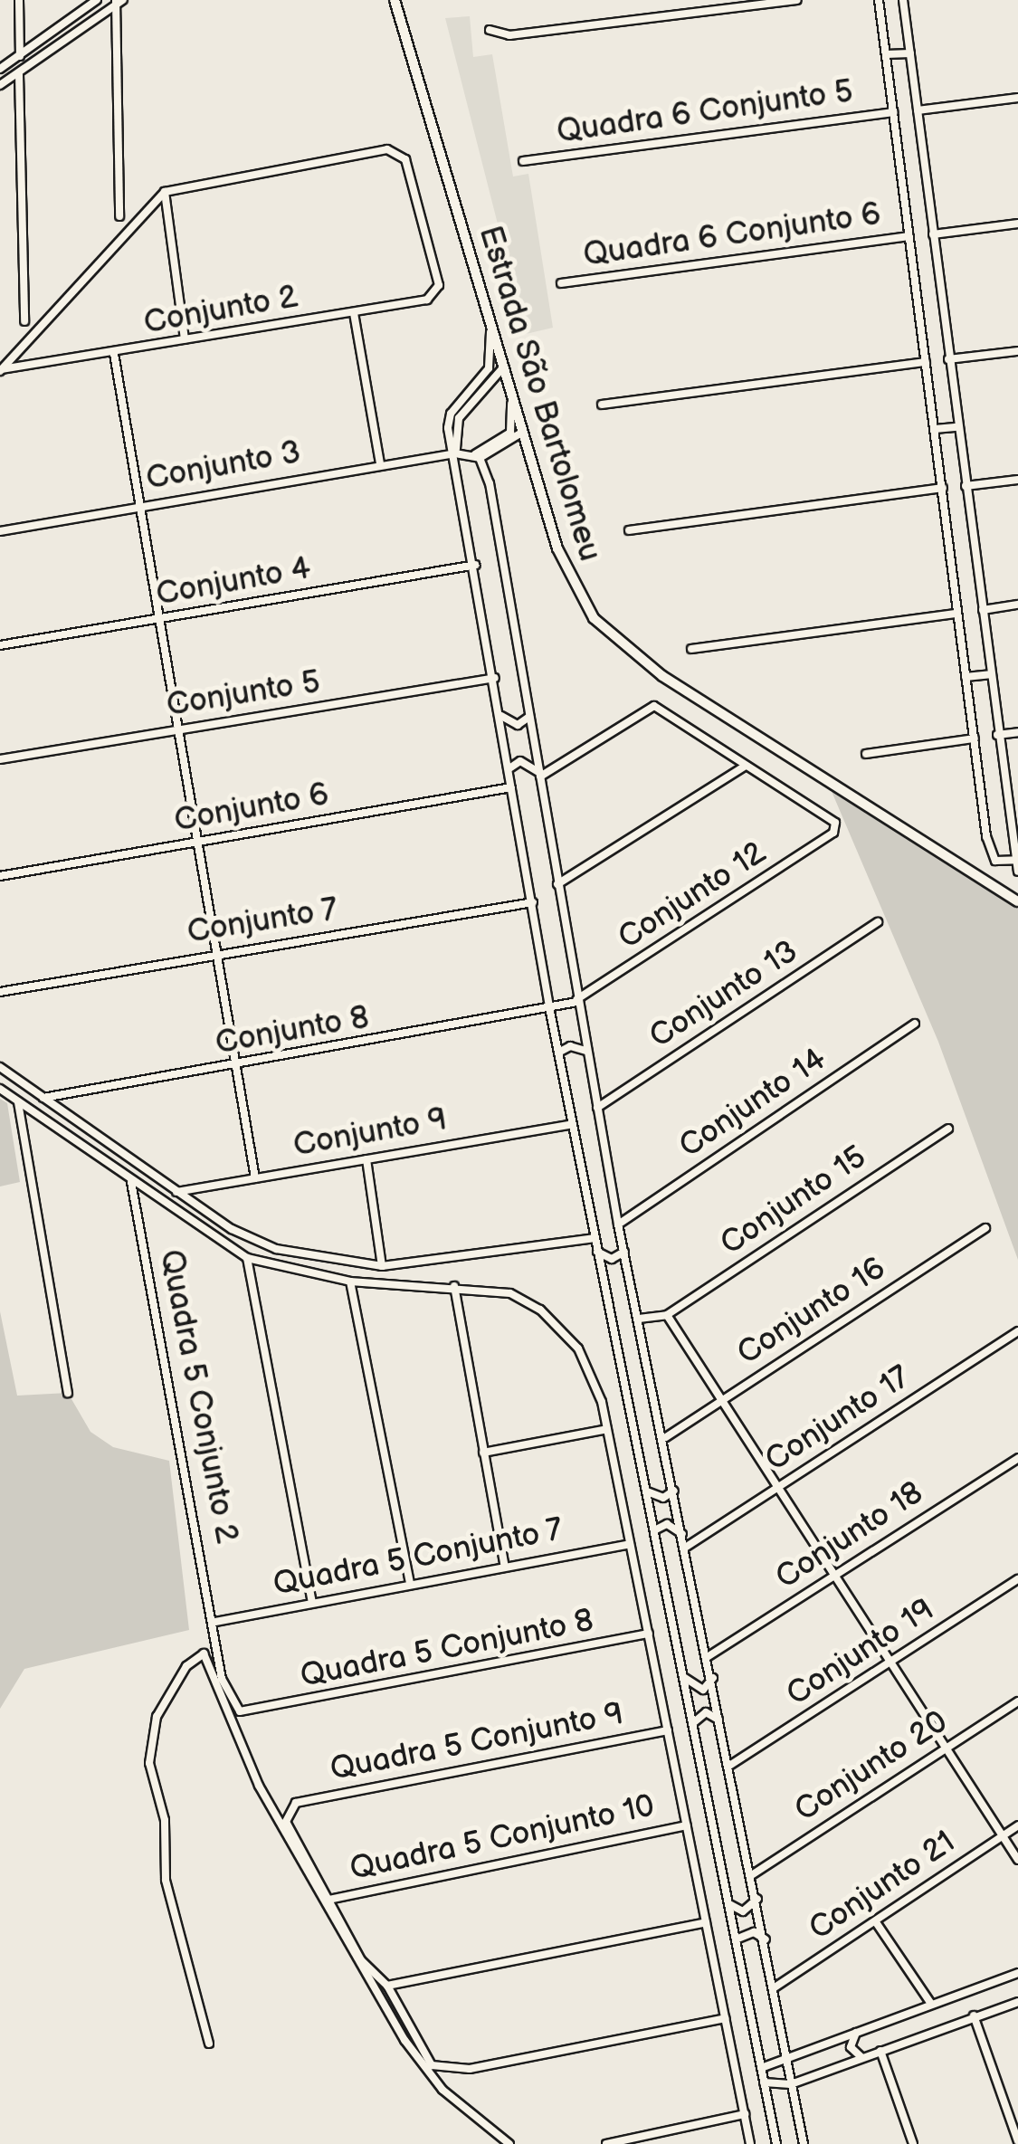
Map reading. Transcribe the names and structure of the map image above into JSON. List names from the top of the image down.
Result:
{
  "streets": {
    "street": [
      "Quadra 6 Conjunto 5",
      "Quadra 6 Conjunto 6",
      "Conjunto 2",
      "Estrada São Bartolomeu",
      "Conjunto 3",
      "Conjunto 4",
      "Conjunto 5",
      "Conjunto 6",
      "Conjunto 12",
      "Conjunto 7",
      "Conjunto 13",
      "Conjunto 8",
      "Conjunto 14",
      "Conjunto 9",
      "Conjunto 15",
      "Conjunto 16",
      "Quadra 5 Conjunto 2",
      "Conjunto 17",
      "Conjunto 18",
      "Quadra 5 Conjunto 7",
      "Quadra 5 Conjunto 8",
      "Conjunto 19",
      "Quadra 5 Conjunto 9",
      "Conjunto 20",
      "Quadra 5 Conjunto 10",
      "Conjunto 21"
    ]
  },
  "crossings": [
    ["Conjunto 12", "Conjunto 8"],
    ["Quadra 5 Conjunto 2", "Quadra 5 Conjunto 7"],
    ["Quadra 5 Conjunto 2", "Quadra 5 Conjunto 8"],
    ["Quadra 5 Conjunto 9", "Quadra 5 Conjunto 10"]
  ]
}
